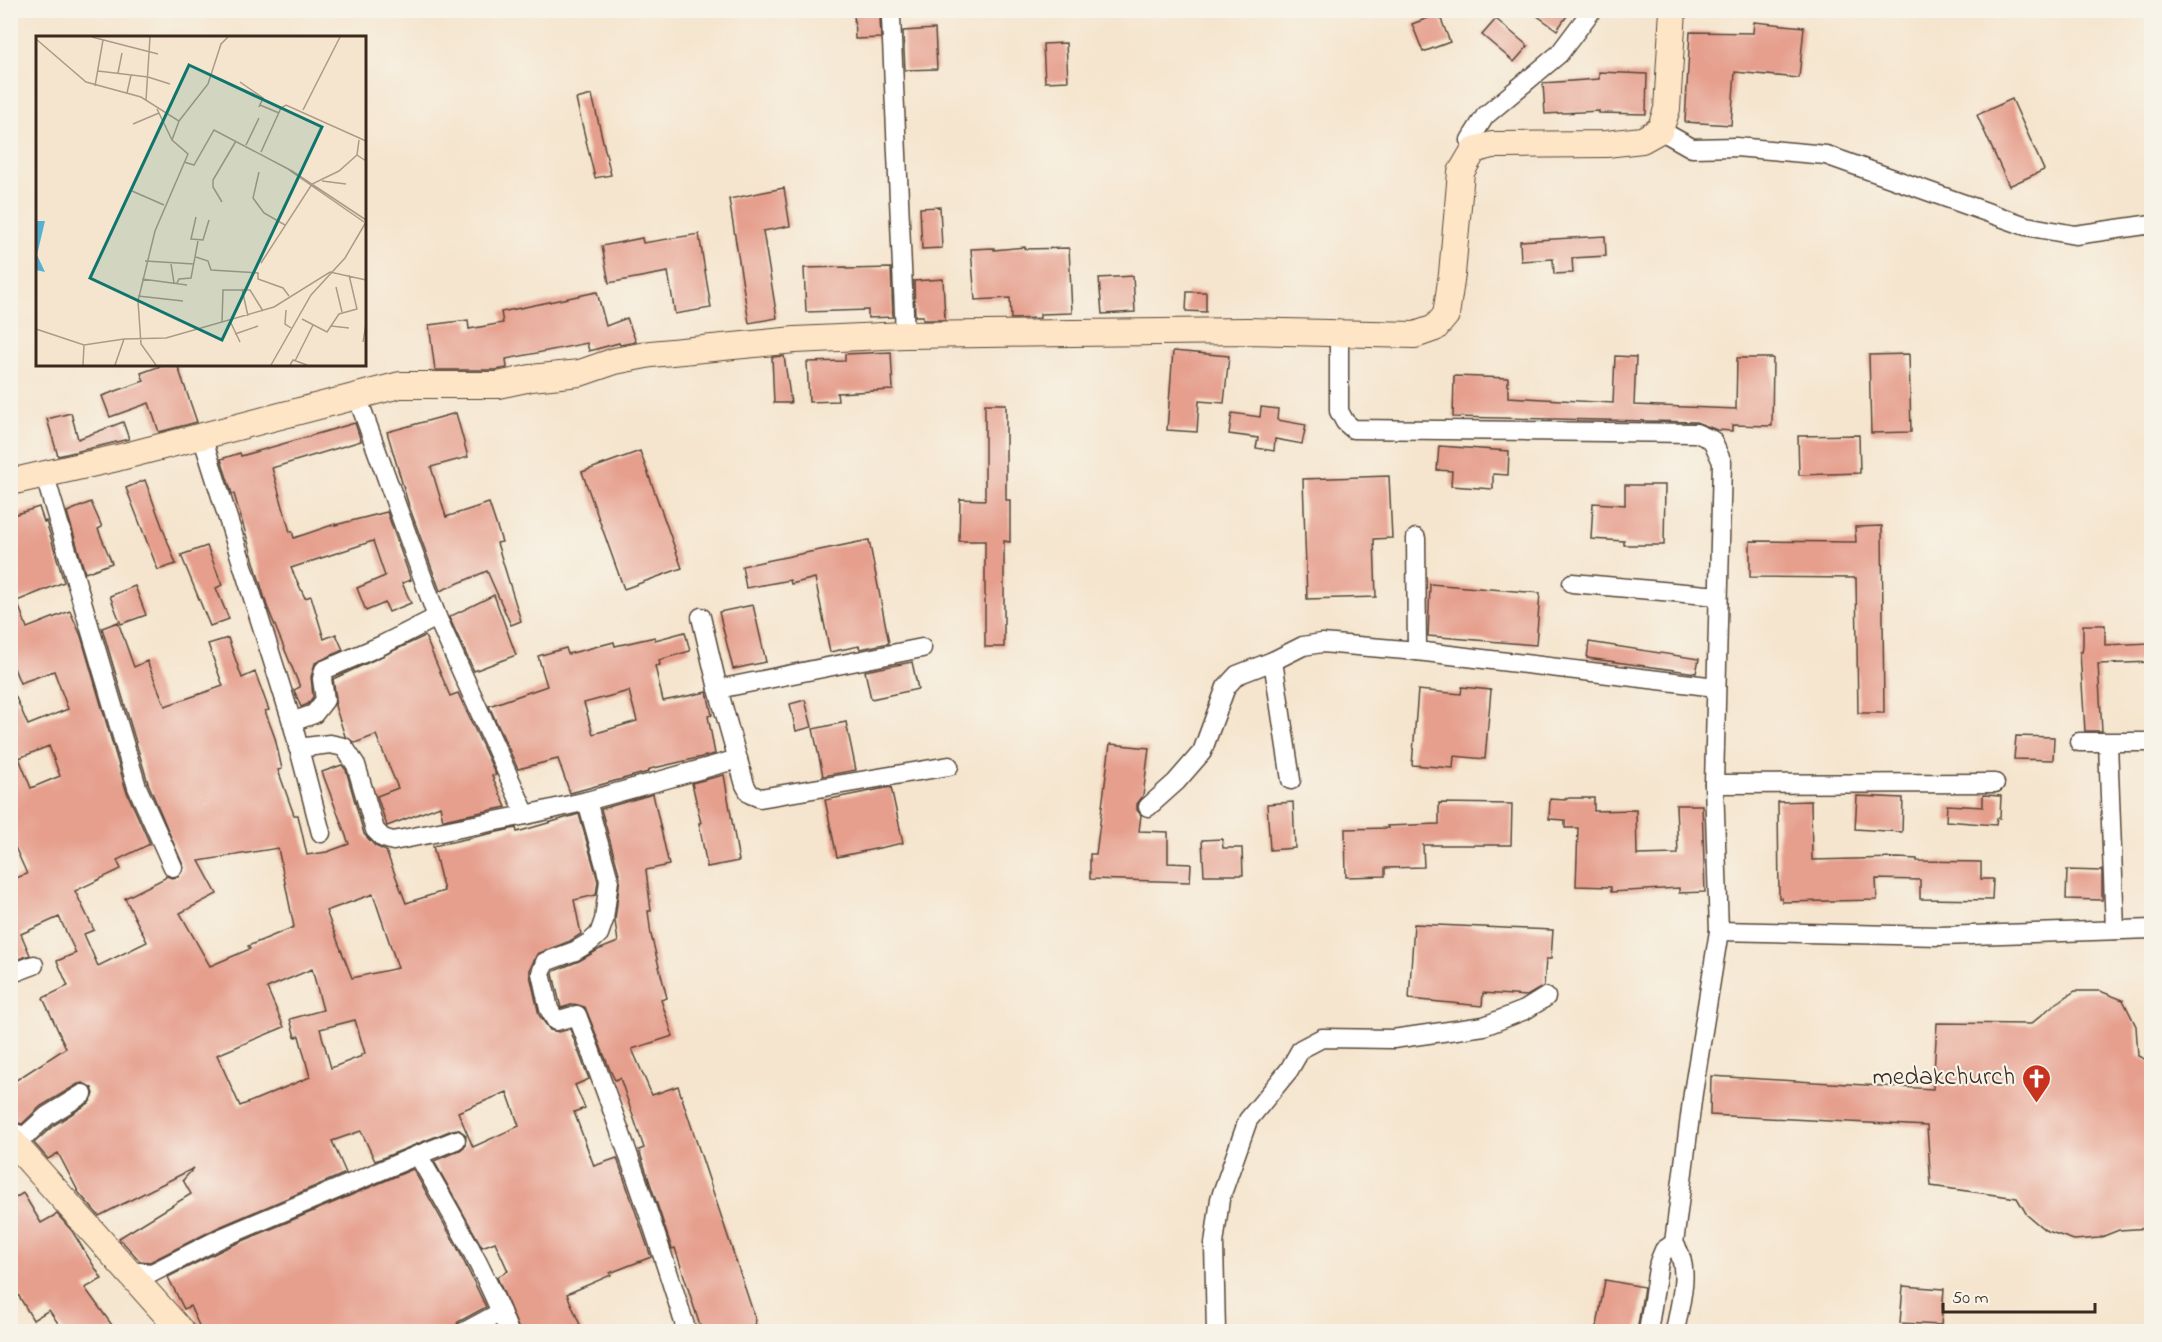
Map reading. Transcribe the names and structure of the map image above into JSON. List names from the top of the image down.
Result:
{
  "places": {
    "church": ["medakchurch"]
  },
  "scale_bar": "50 m"
}
